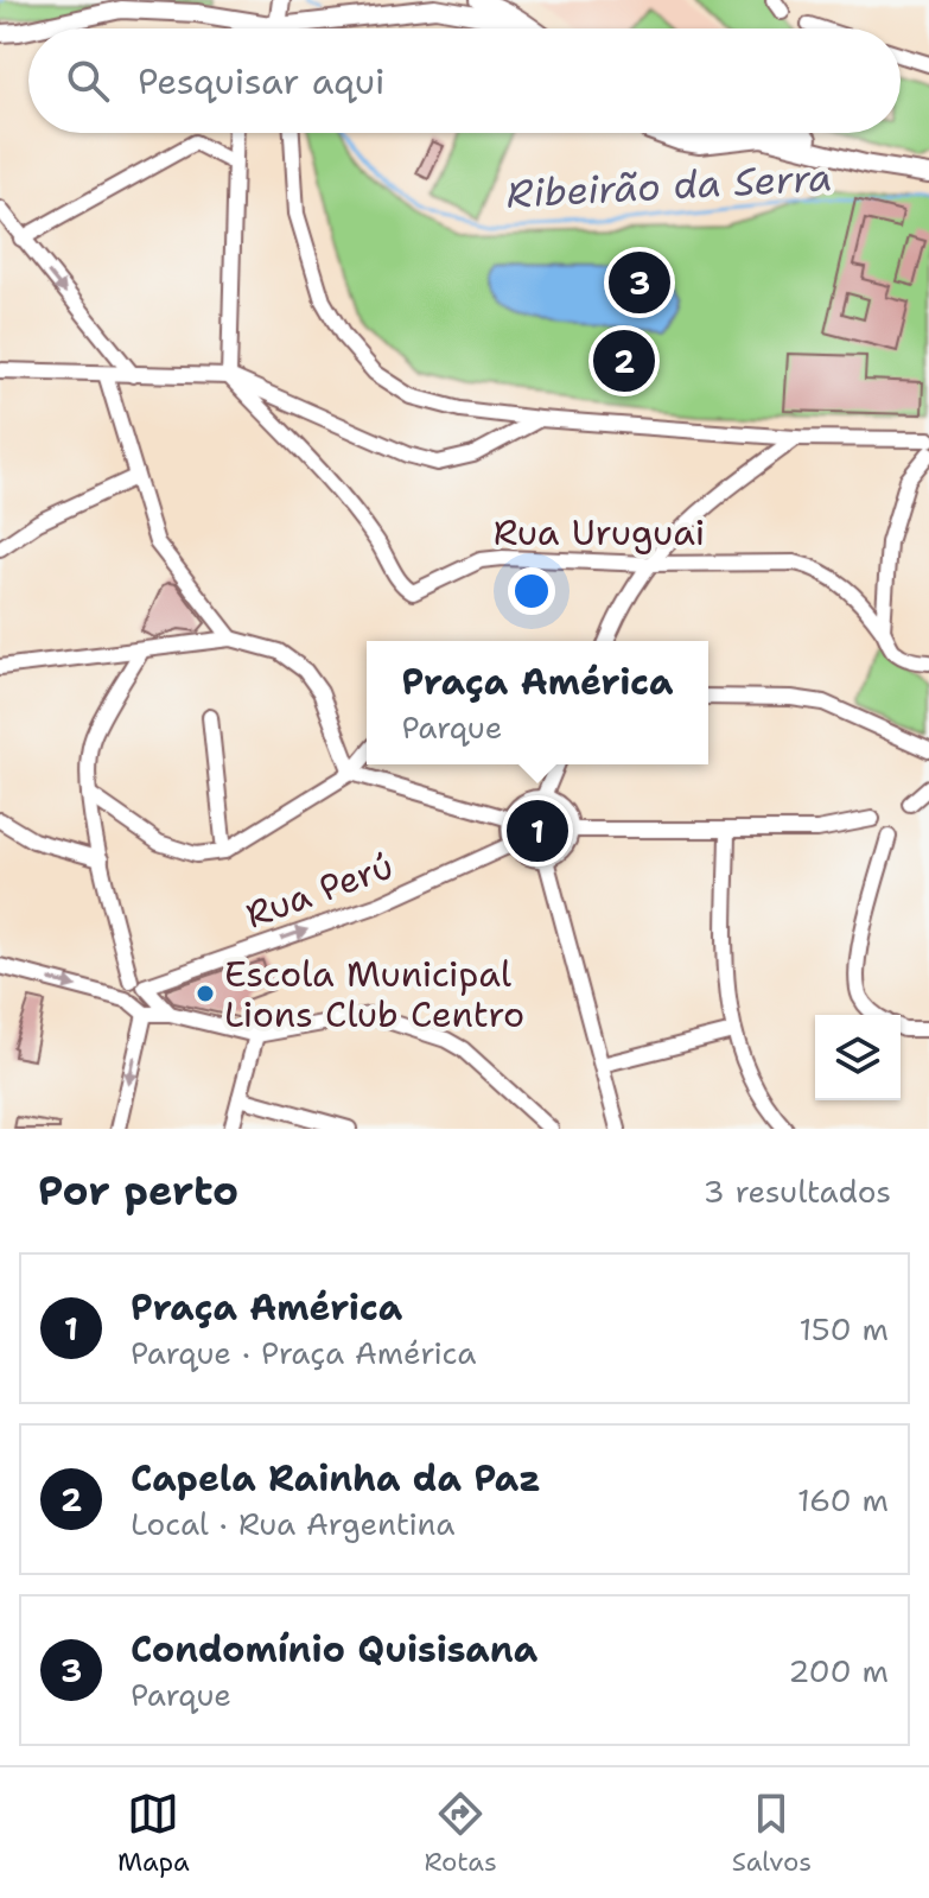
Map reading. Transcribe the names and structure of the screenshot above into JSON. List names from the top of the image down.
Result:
{
  "streets": {
    "street": ["Rua Uruguai", "Rua Perú"]
  },
  "water": ["Ribeirão da Serra"],
  "places": ["Escola Municipal Lions Club Centro"],
  "page": {
    "search": "Pesquisar aqui",
    "pins": ["3", "2", "1"],
    "popup": ["Praça América", "Parque"],
    "heading": ["Por perto", "3 resultados"],
    "list": [
      {
        "mark": "1",
        "name": "Praça América",
        "note": "Parque · Praça América",
        "value": "150 m"
      },
      {
        "mark": "2",
        "name": "Capela Rainha da Paz",
        "note": "Local · Rua Argentina",
        "value": "160 m"
      },
      {
        "mark": "3",
        "name": "Condomínio Quisisana",
        "note": "Parque",
        "value": "200 m"
      }
    ],
    "nav": ["Mapa", "Rotas", "Salvos"]
  }
}
